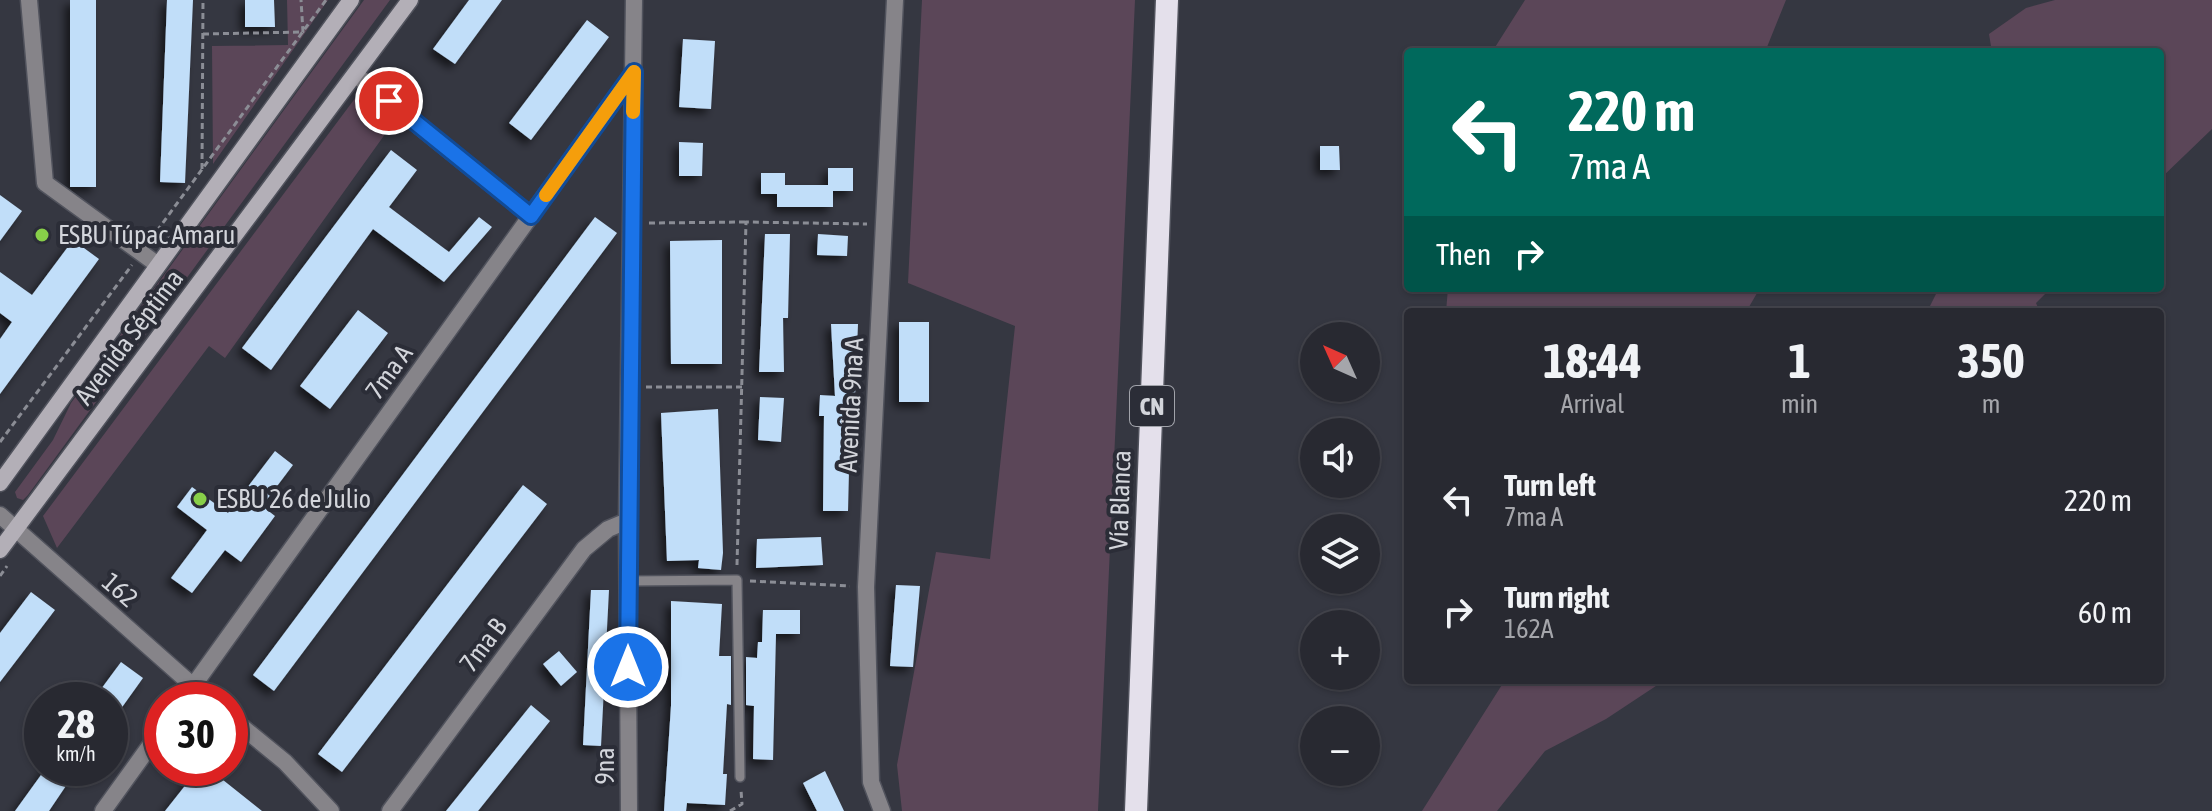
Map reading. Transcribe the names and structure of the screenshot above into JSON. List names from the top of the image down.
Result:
{
  "streets": {
    "highway": ["CN", "Vía Blanca"],
    "main road": ["Avenida Séptima"],
    "street": [
      "7ma A",
      "Avenida 9na A",
      "162",
      "7ma B",
      "9na"
    ]
  },
  "crossings": [
    ["Avenida Séptima", "162"],
    ["7ma A", "9na"],
    ["7ma B", "9na"]
  ],
  "places": ["ESBU Túpac Amaru", "ESBU 26 de Julio"],
  "north": "top left",
  "page": {
    "turn": ["220 m", "7ma A"],
    "then": "Then",
    "eta": [
      "18:44",
      "Arrival",
      "1",
      "min",
      "350",
      "m"
    ],
    "map_buttons": ["+", "−"],
    "list": [
      {
        "name": "Turn left",
        "note": "7ma A",
        "value": "220 m"
      },
      {
        "name": "Turn right",
        "note": "162A",
        "value": "60 m"
      }
    ],
    "speed": "28 km/h",
    "limit": "30"
  }
}
